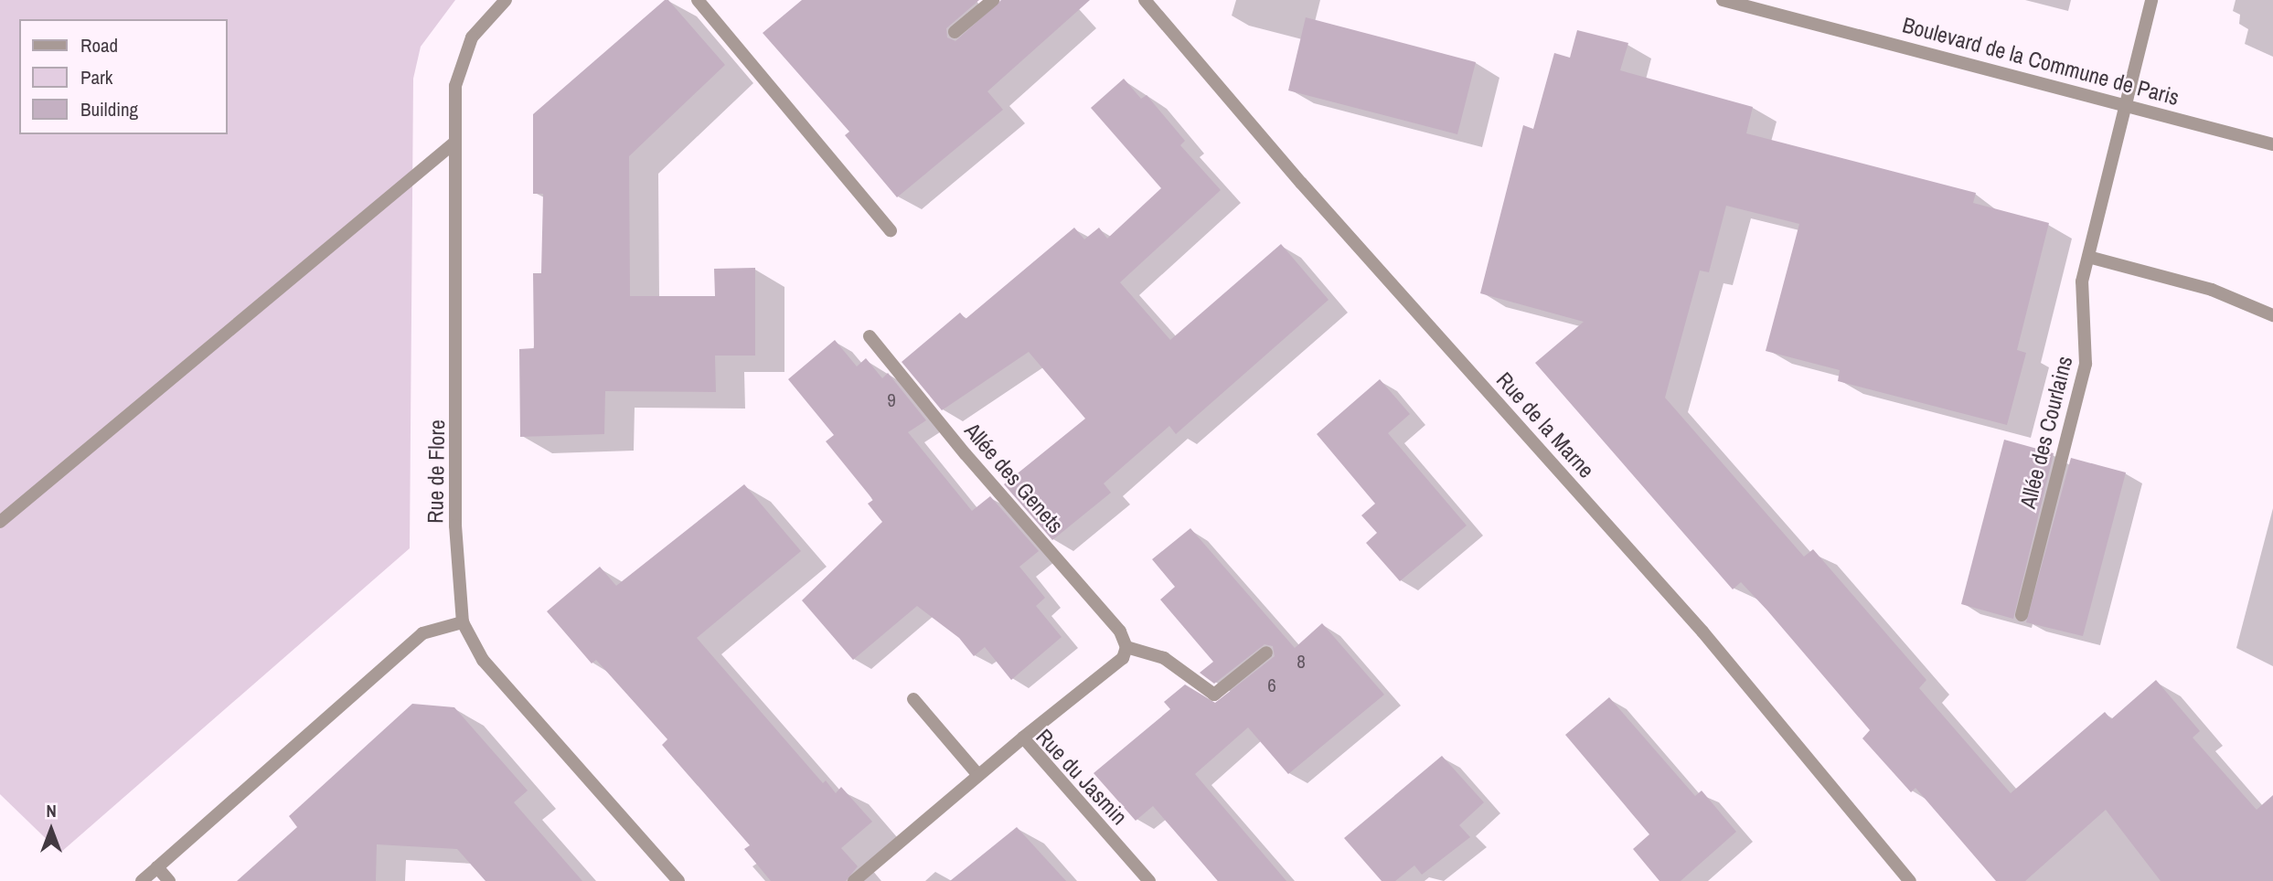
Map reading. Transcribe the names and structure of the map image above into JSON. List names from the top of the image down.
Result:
{
  "streets": {
    "street": [
      "Boulevard de la Commune de Paris",
      "Rue de la Marne",
      "Allée des Courlains",
      "Rue de Flore",
      "Allée des Genets",
      "Rue du Jasmin"
    ]
  },
  "crossings": [
    ["Boulevard de la Commune de Paris", "Allée des Courlains"]
  ],
  "house_numbers": ["9", "8", "6"],
  "legend": ["Road", "Park", "Building"],
  "north": "top"
}
